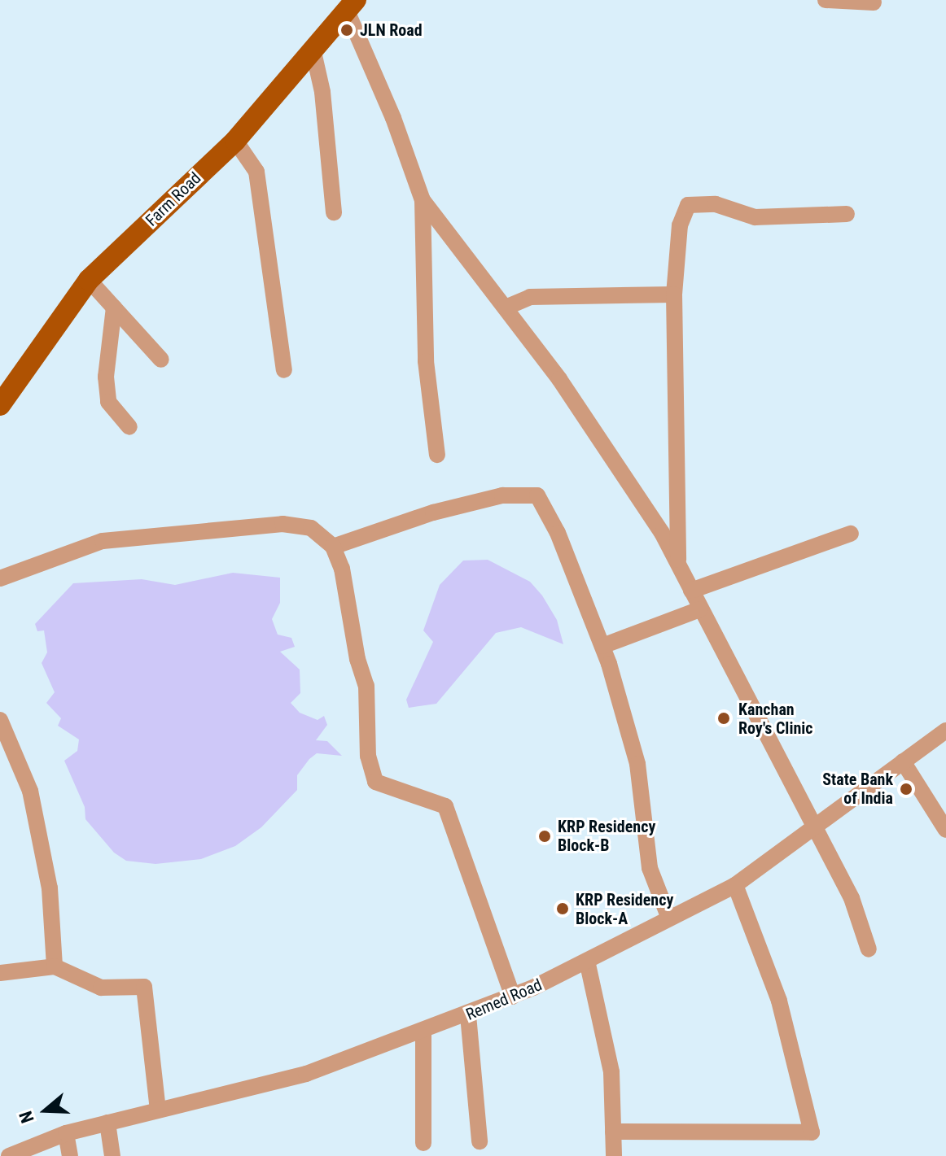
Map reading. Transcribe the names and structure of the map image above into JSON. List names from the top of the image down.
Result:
{
  "streets": {
    "main road": ["Farm Road"],
    "street": ["Remed Road"]
  },
  "places": [
    "JLN Road",
    "Kanchan Roy's Clinic",
    "State Bank of India",
    "KRP Residency Block-B",
    "KRP Residency Block-A"
  ],
  "north": "left"
}
